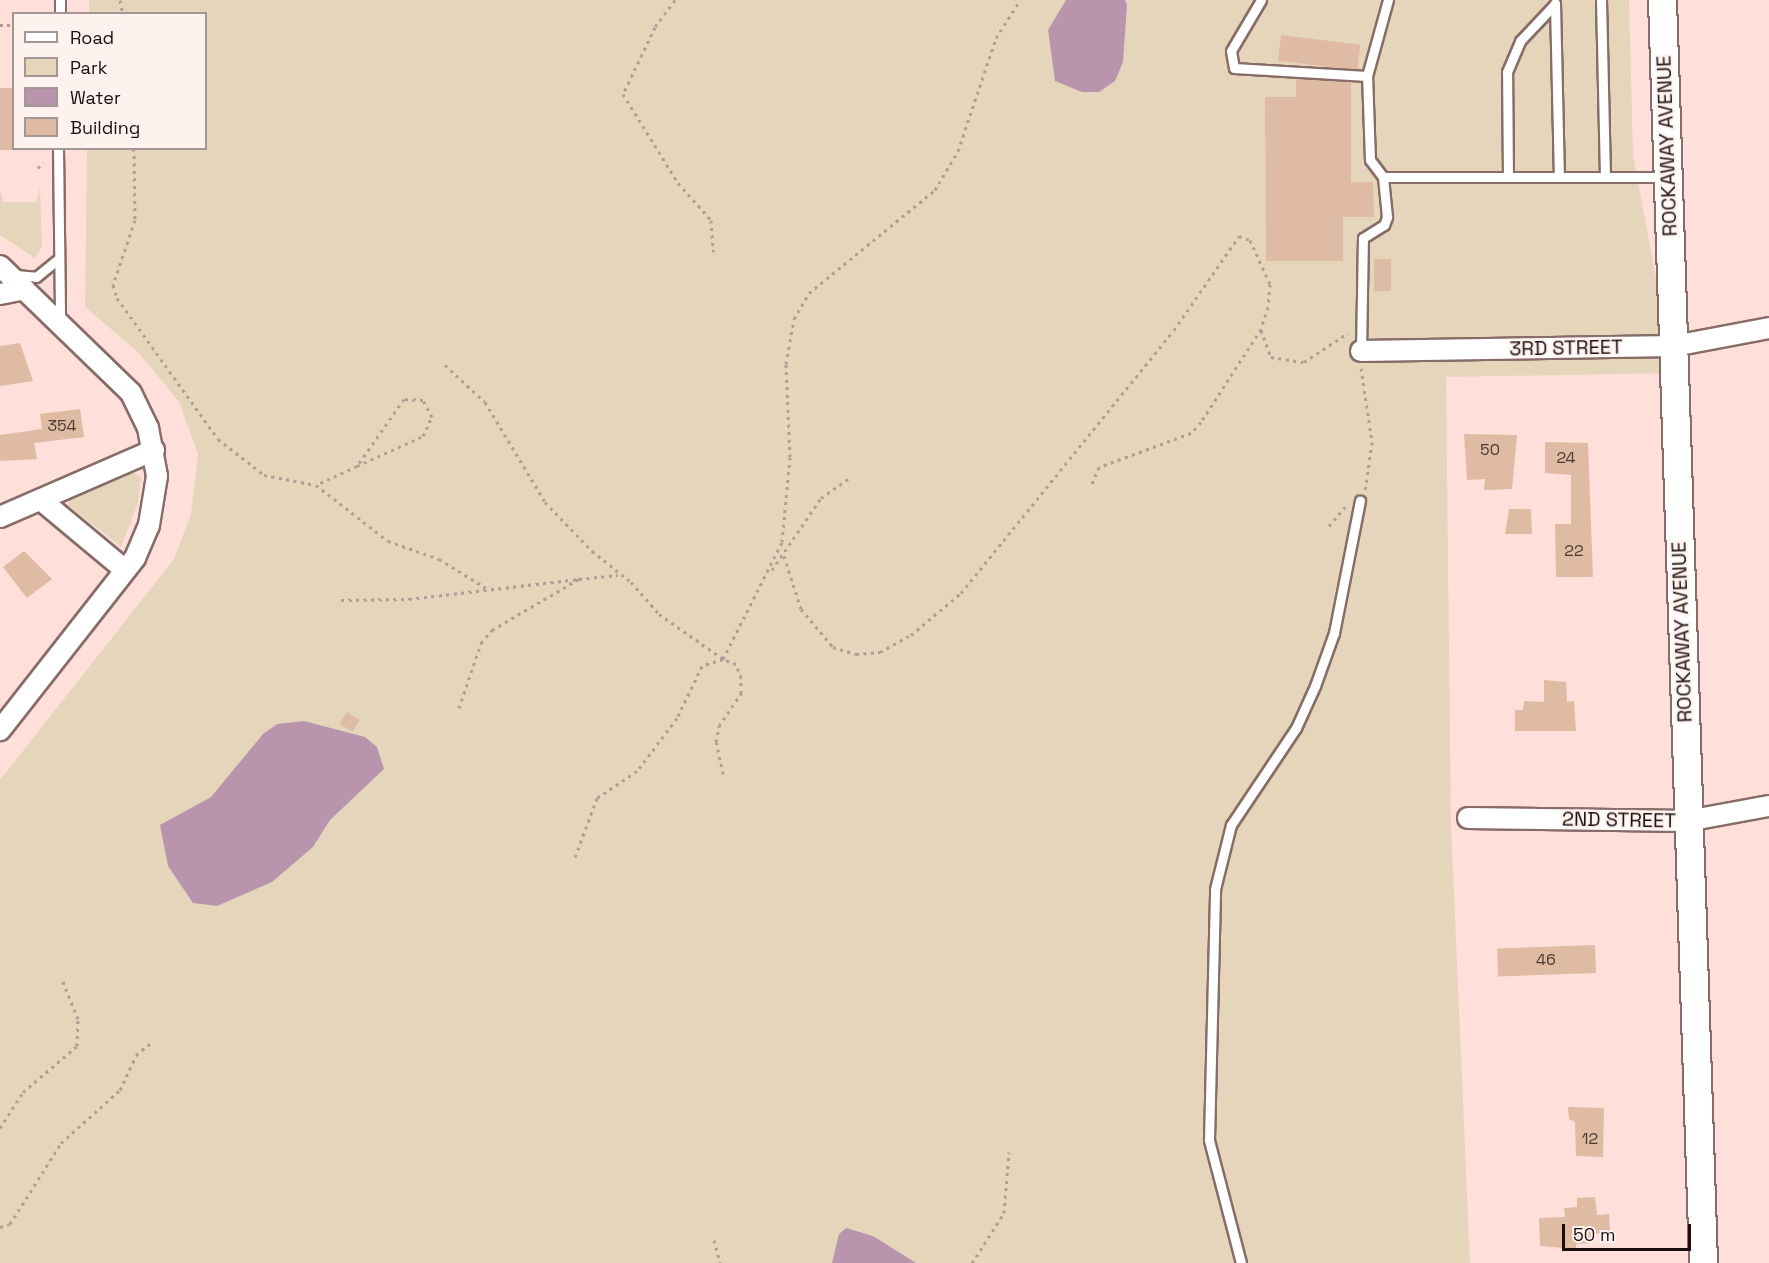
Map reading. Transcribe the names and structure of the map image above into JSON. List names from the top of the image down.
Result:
{
  "streets": {
    "main road": ["ROCKAWAY AVENUE"],
    "street": ["3RD STREET", "2ND STREET"]
  },
  "crossings": [
    ["ROCKAWAY AVENUE", "3RD STREET"],
    ["ROCKAWAY AVENUE", "2ND STREET"]
  ],
  "house_numbers": [
    "354",
    "50",
    "24",
    "22",
    "46",
    "12"
  ],
  "legend": [
    "Road",
    "Park",
    "Water",
    "Building"
  ],
  "scale_bar": "50 m"
}
